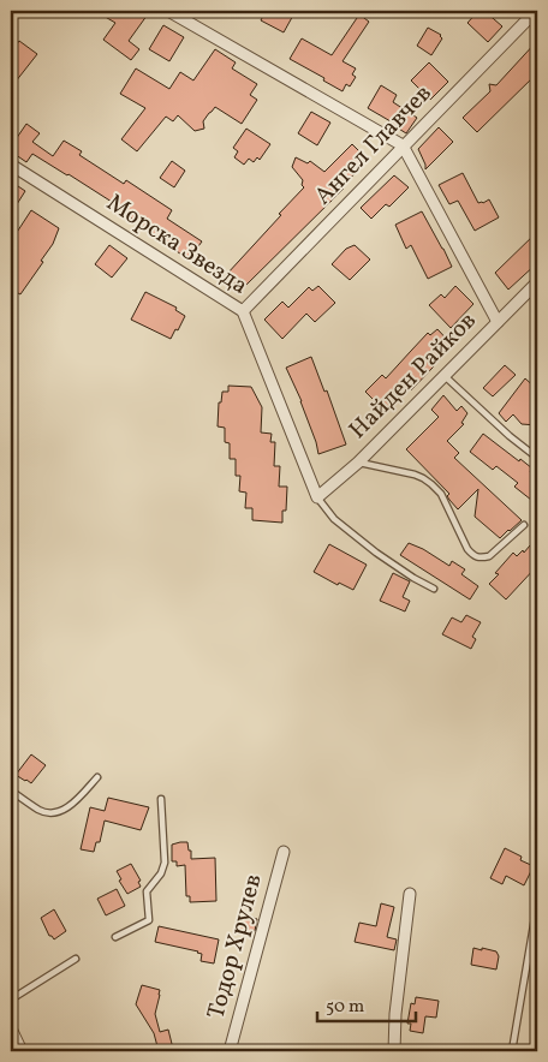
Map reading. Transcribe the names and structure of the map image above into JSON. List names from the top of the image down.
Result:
{
  "streets": {
    "street": [
      "Ангел Главчев",
      "Морска Звезда",
      "Найден Райков",
      "Тодор Хрулев"
    ]
  },
  "crossings": [
    ["Ангел Главчев", "Морска Звезда"],
    ["Морска Звезда", "Найден Райков"]
  ],
  "scale_bar": "50 m"
}
